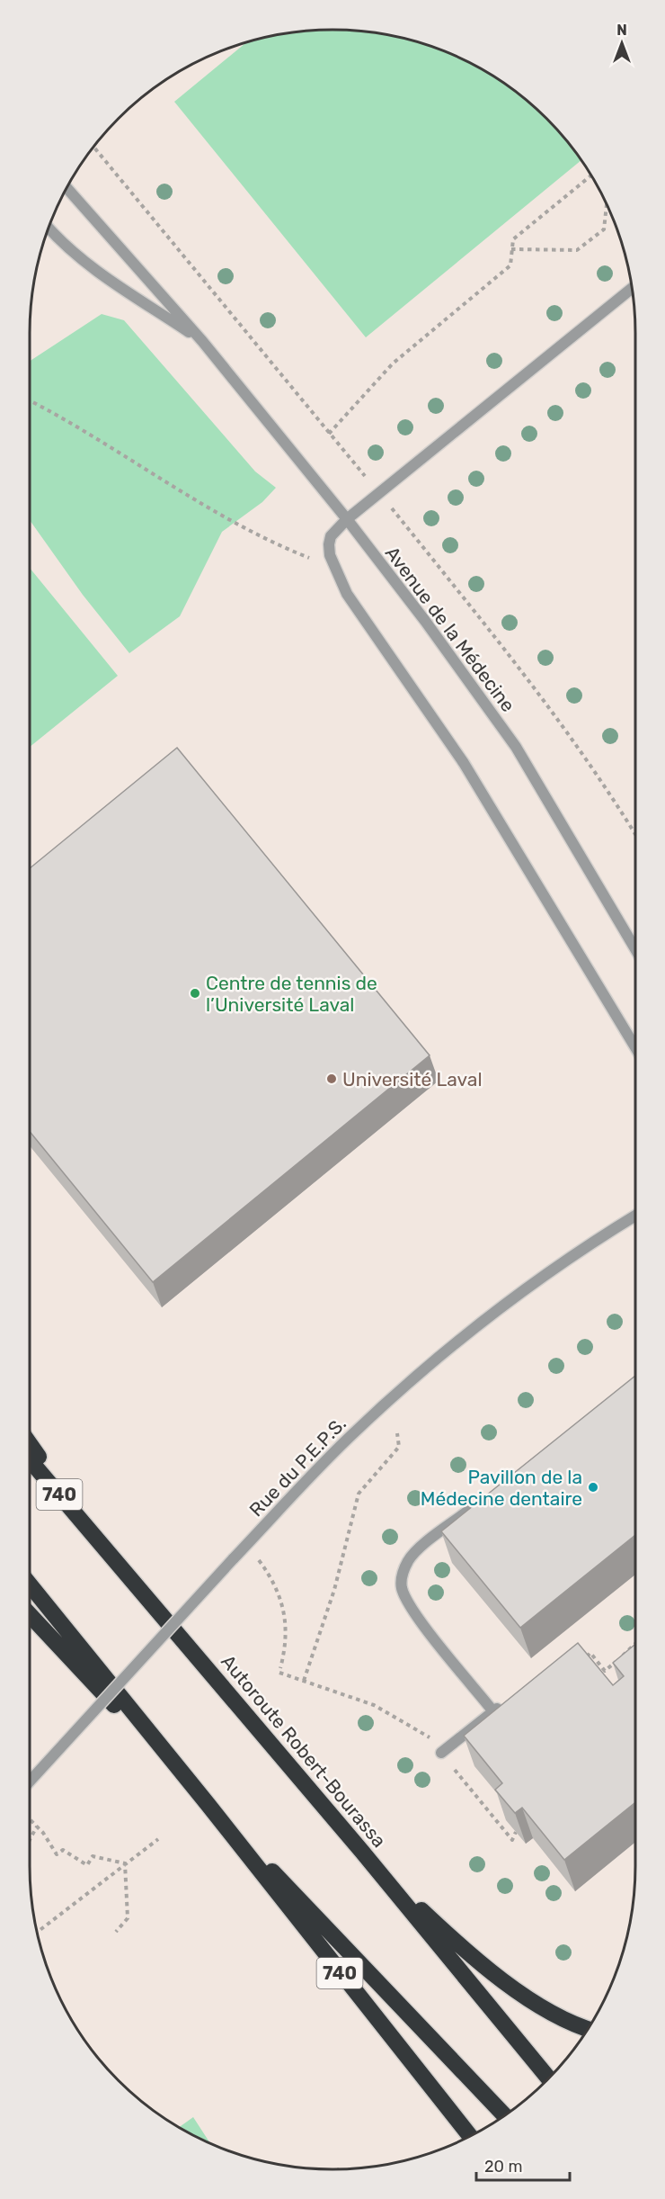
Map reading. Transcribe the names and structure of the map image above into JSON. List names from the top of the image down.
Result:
{
  "streets": {
    "highway": ["740", "Autoroute Robert-Bourassa"],
    "street": ["Avenue de la Médecine", "Rue du P.E.P.S."]
  },
  "places": ["Centre de tennis de l’Université Laval", "Université Laval", "Pavillon de la Médecine dentaire"],
  "scale_bar": "20 m",
  "north": "top"
}
